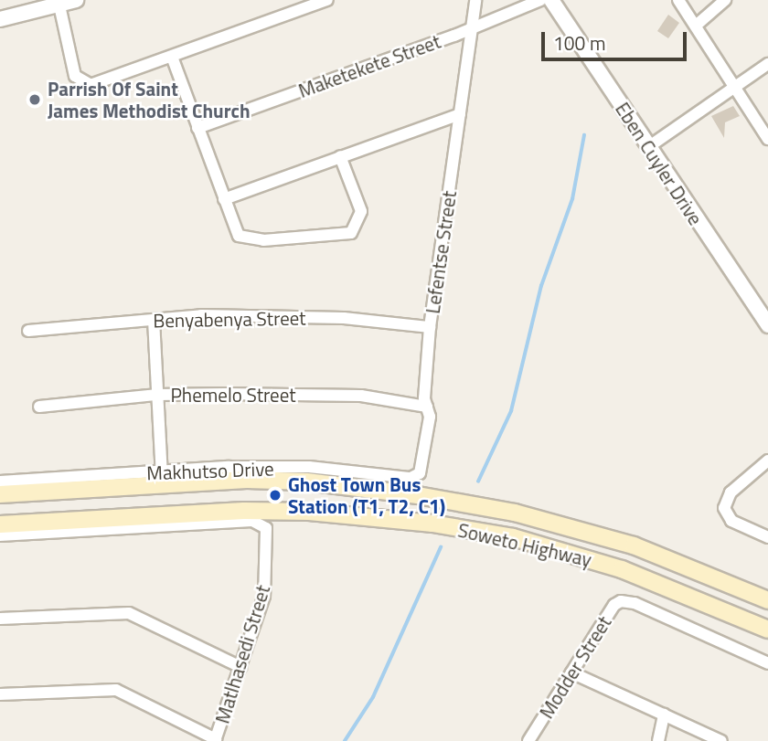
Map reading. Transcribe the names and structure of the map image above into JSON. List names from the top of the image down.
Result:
{
  "streets": {
    "main road": ["Soweto Highway"],
    "street": [
      "Maketekete Street",
      "Eben Cuyler Drive",
      "Lefentse Street",
      "Benyabenya Street",
      "Phemelo Street",
      "Makhutso Drive",
      "Matlhasedi Street",
      "Modder Street"
    ]
  },
  "crossings": [
    ["Maketekete Street", "Lefentse Street"],
    ["Lefentse Street", "Benyabenya Street"],
    ["Lefentse Street", "Phemelo Street"],
    ["Lefentse Street", "Makhutso Drive"],
    ["Makhutso Drive", "Soweto Highway"]
  ],
  "places": ["Parrish Of Saint James Methodist Church", "Ghost Town Bus Station (T1, T2, C1)"],
  "scale_bar": "100 m"
}
